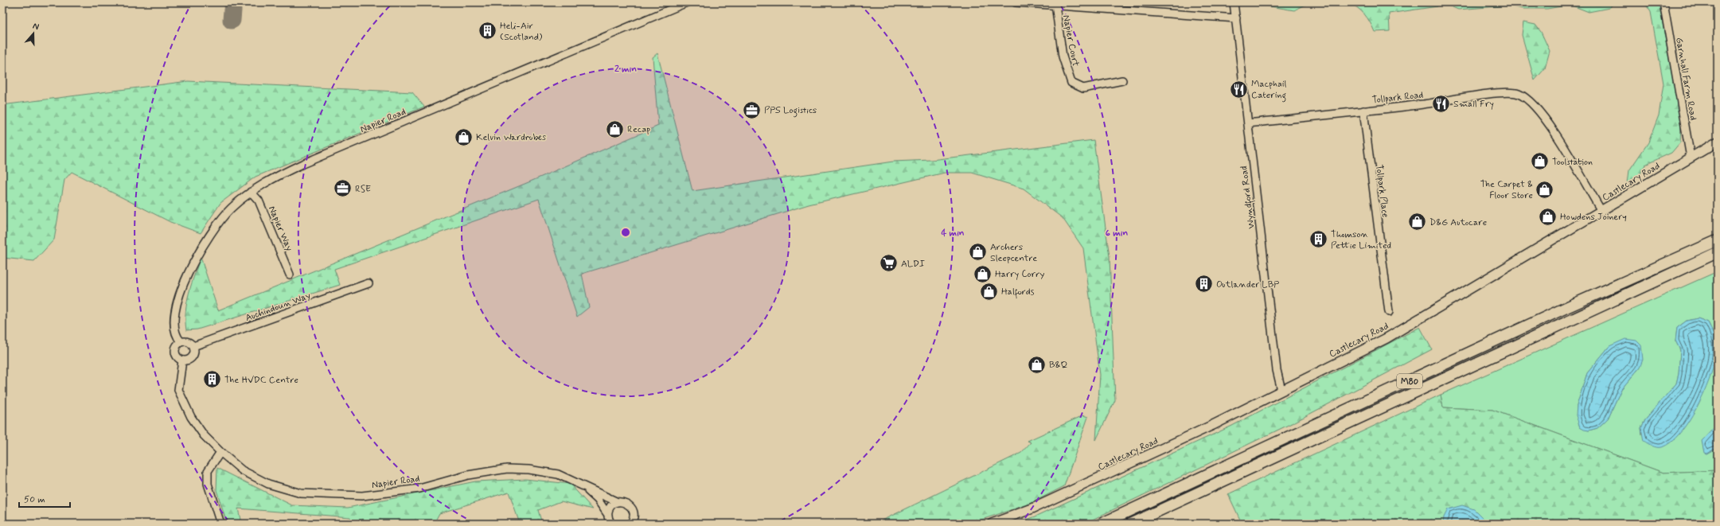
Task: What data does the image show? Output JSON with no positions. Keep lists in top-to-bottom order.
{
  "streets": {
    "highway": ["M80"],
    "main road": ["Castlecary Road"],
    "street": [
      "Napier Court",
      "Garnhall Farm Road",
      "Tollpark Road",
      "Napier Road",
      "Tollpark Place",
      "Wyndford Road",
      "Napier Way",
      "Auchindoun Way"
    ]
  },
  "crossings": [
    ["Garnhall Farm Road", "Castlecary Road"],
    ["Tollpark Road", "Castlecary Road"],
    ["Tollpark Road", "Tollpark Place"],
    ["Tollpark Road", "Wyndford Road"],
    ["Napier Road", "Napier Way"],
    ["Napier Road", "Auchindoun Way"],
    ["Castlecary Road", "Wyndford Road"]
  ],
  "places": {
    "building": [
      "Heli-Air (Scotland)",
      "Thomson Pettie Limited",
      "Outlander LBP",
      "The HVDC Centre"
    ],
    "restaurant": ["Macphail Catering", "Small Fry"],
    "office": ["PPS Logistics", "RSE"],
    "shop": [
      "Recap",
      "Kelvin Wardrobes",
      "Toolstation",
      "The Carpet & Floor Store",
      "Howdens Joinery",
      "D&G Autocare",
      "Archers Sleepcentre",
      "Harry Corry",
      "Halfords",
      "B&Q"
    ],
    "supermarket": ["ALDI"]
  },
  "scale_bar": "50 m",
  "north": "top",
  "rings": ["2 min", "4 min", "6 min"]
}
